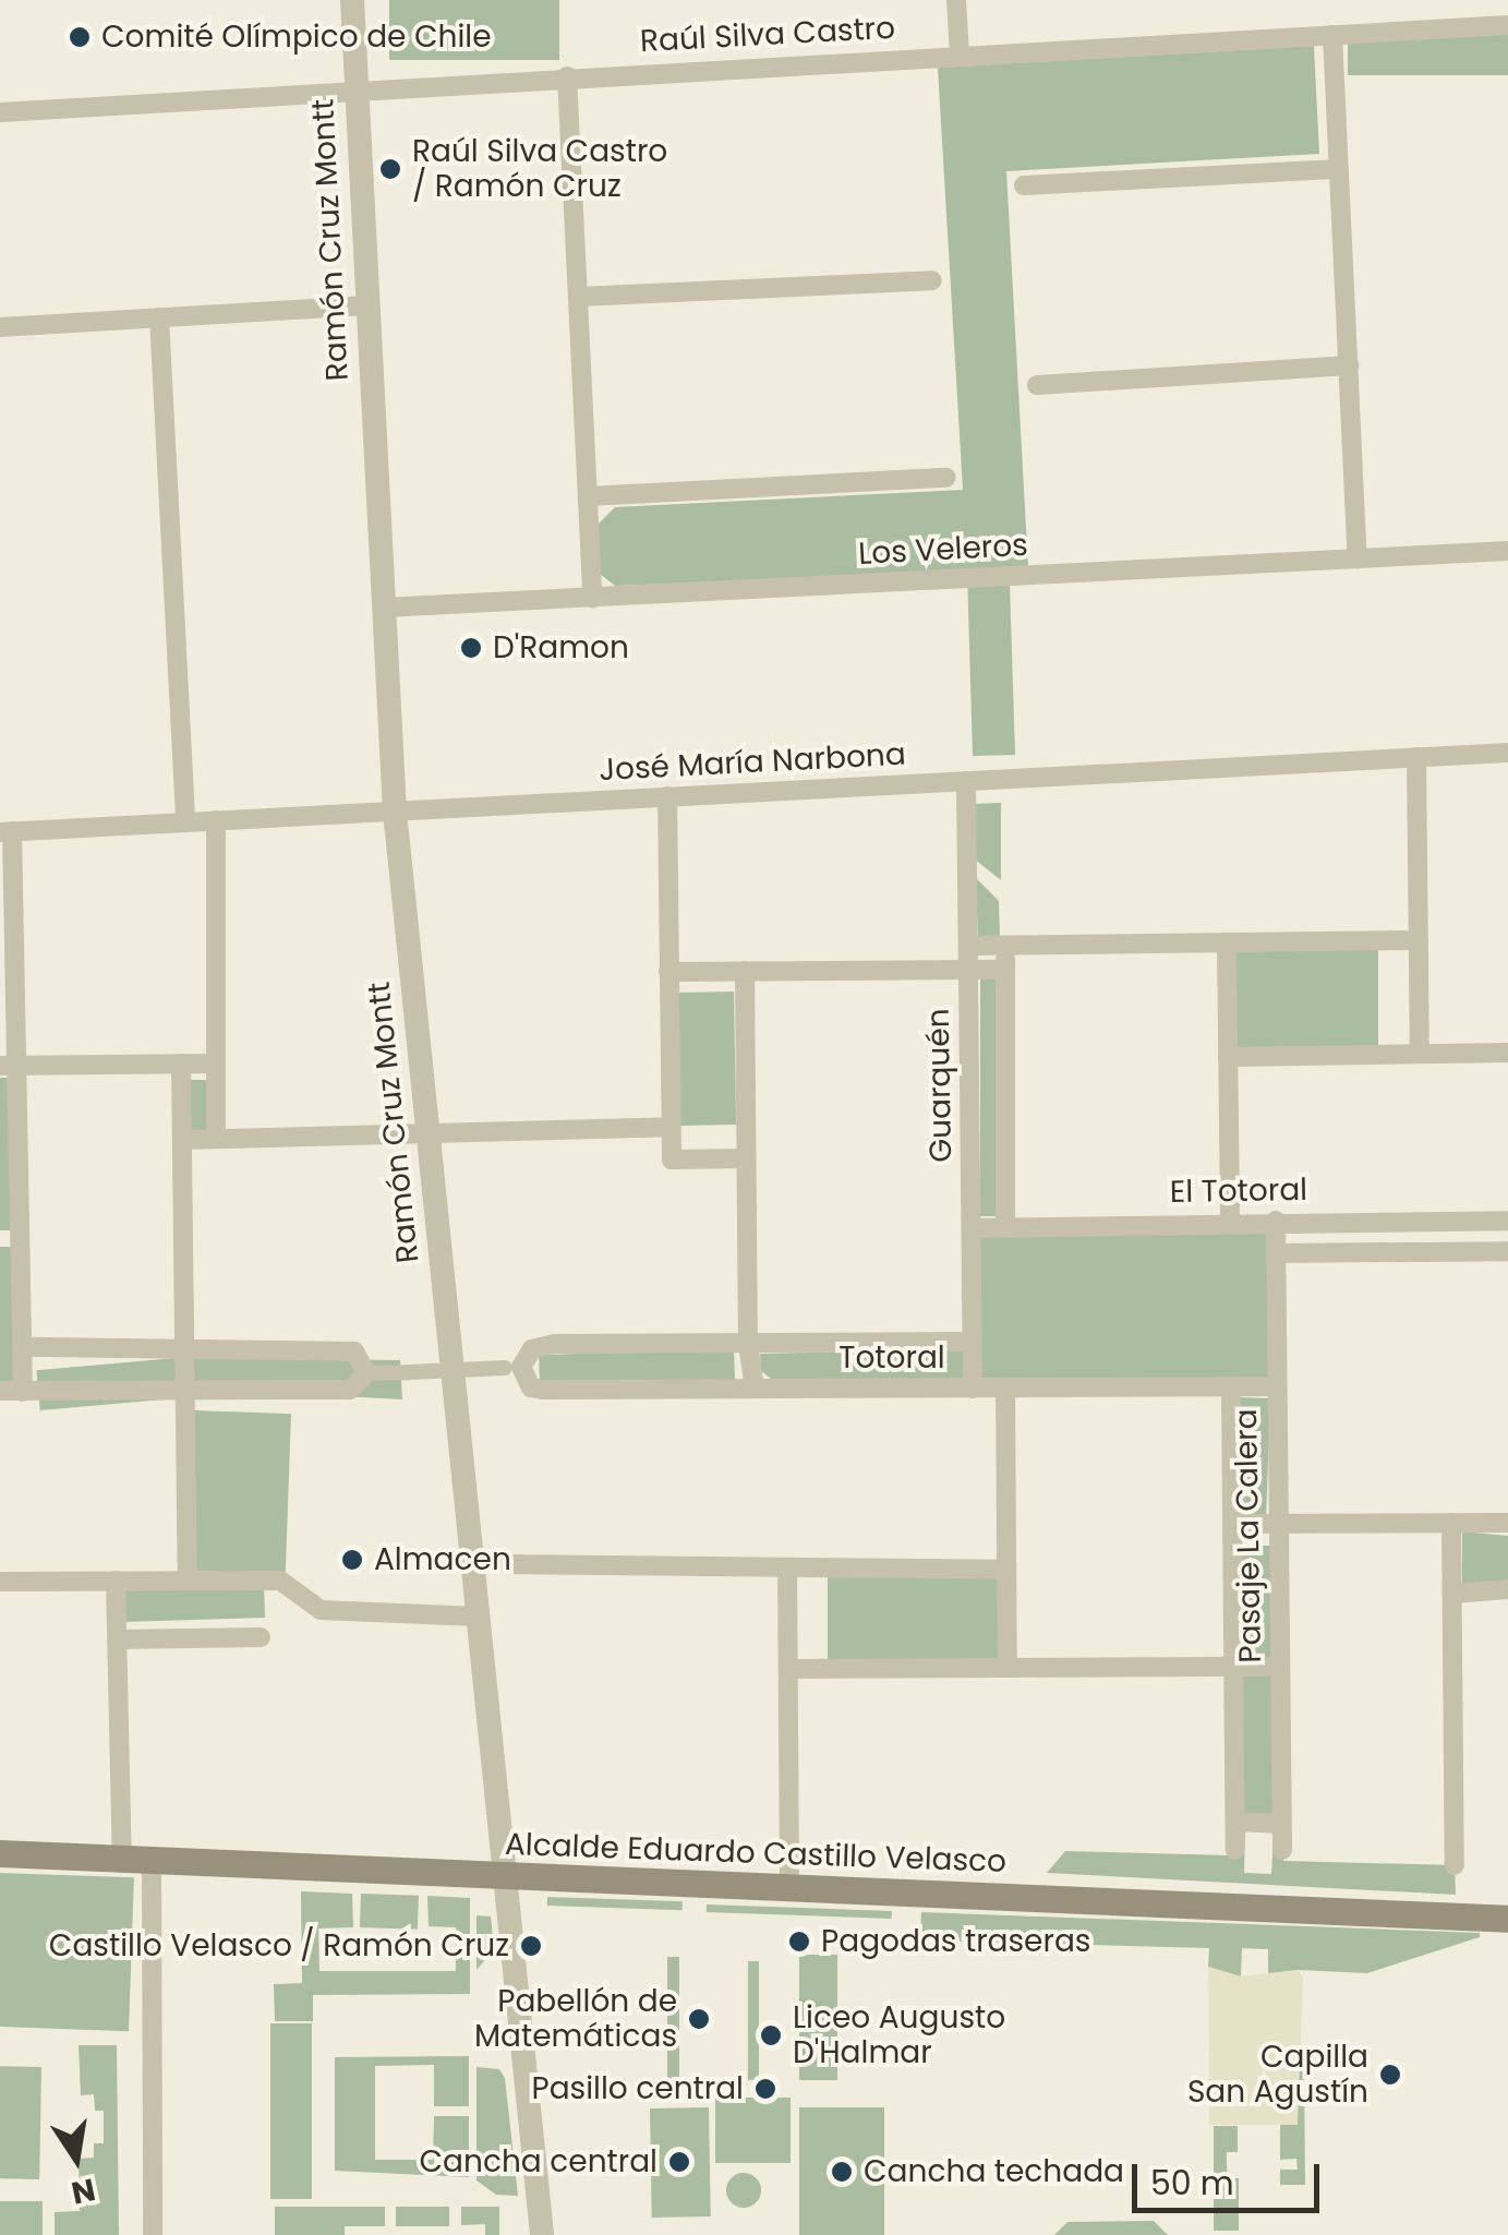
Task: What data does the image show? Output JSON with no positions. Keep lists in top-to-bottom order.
{
  "streets": {
    "main road": ["Alcalde Eduardo Castillo Velasco"],
    "street": [
      "Raúl Silva Castro",
      "Ramón Cruz Montt",
      "Los Veleros",
      "José María Narbona",
      "Guarquén",
      "El Totoral",
      "Totoral",
      "Pasaje La Calera"
    ]
  },
  "crossings": [
    ["Raúl Silva Castro", "Ramón Cruz Montt"],
    ["Ramón Cruz Montt", "Los Veleros"],
    ["Ramón Cruz Montt", "José María Narbona"],
    ["Ramón Cruz Montt", "Alcalde Eduardo Castillo Velasco"],
    ["José María Narbona", "Guarquén"],
    ["Guarquén", "El Totoral"],
    ["Guarquén", "Totoral"],
    ["El Totoral", "Pasaje La Calera"],
    ["Totoral", "Pasaje La Calera"]
  ],
  "places": [
    "Comité Olímpico de Chile",
    "Raúl Silva Castro / Ramón Cruz",
    "D'Ramon",
    "Almacen",
    "Pagodas traseras",
    "Castillo Velasco / Ramón Cruz",
    "Pabellón de Matemáticas",
    "Liceo Augusto D'Halmar",
    "Capilla San Agustín",
    "Pasillo central",
    "Cancha central",
    "Cancha techada"
  ],
  "scale_bar": "50 m",
  "north": "bottom"
}
